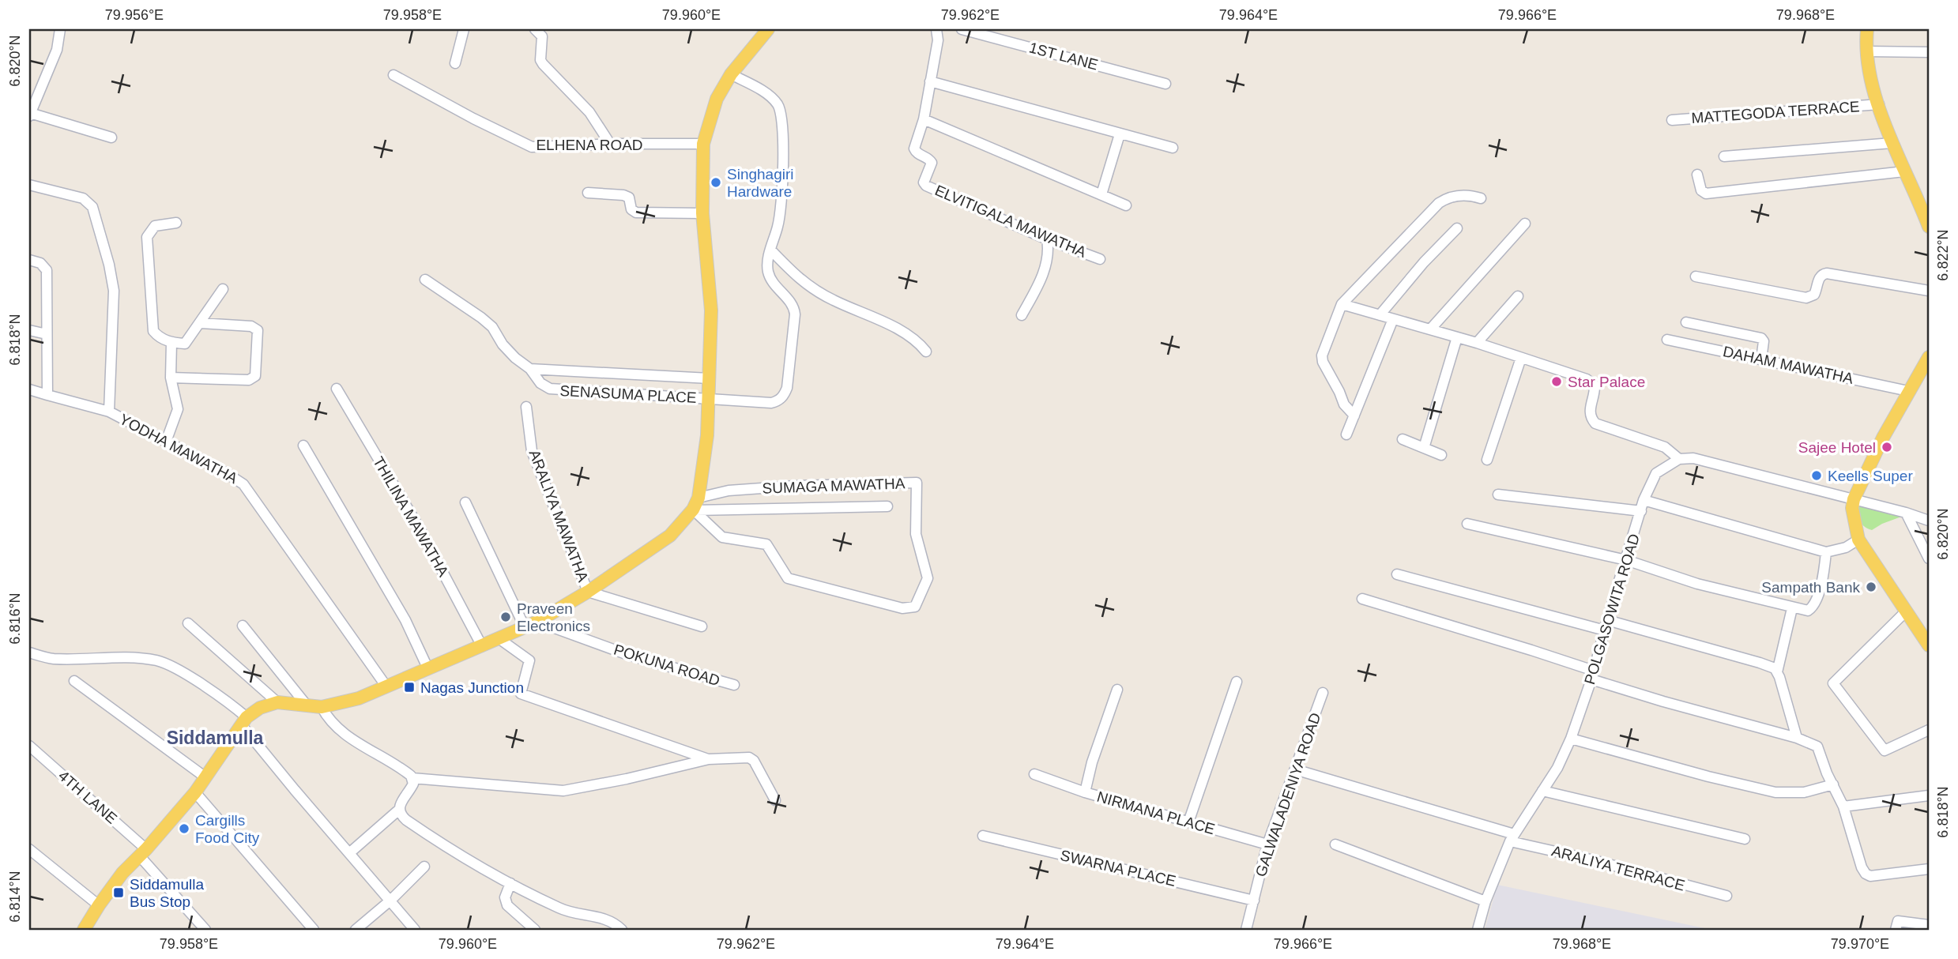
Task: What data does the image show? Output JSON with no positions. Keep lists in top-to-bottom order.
{
  "streets": {
    "street": [
      "1ST LANE",
      "MATTEGODA TERRACE",
      "ELHENA ROAD",
      "ELVITIGALA MAWATHA",
      "DAHAM MAWATHA",
      "SENASUMA PLACE",
      "YODHA MAWATHA",
      "SUMAGA MAWATHA",
      "ARALIYA MAWATHA",
      "THILINA MAWATHA",
      "POLGASOWITA ROAD",
      "POKUNA ROAD",
      "GALWALADENIYA ROAD",
      "4TH LANE",
      "NIRMANA PLACE",
      "SWARNA PLACE",
      "ARALIYA TERRACE"
    ]
  },
  "crossings": [
    ["POLGASOWITA ROAD", "ARALIYA TERRACE"],
    ["GALWALADENIYA ROAD", "NIRMANA PLACE"],
    ["GALWALADENIYA ROAD", "SWARNA PLACE"],
    ["GALWALADENIYA ROAD", "ARALIYA TERRACE"]
  ],
  "districts": ["Siddamulla"],
  "places": {
    "other": [
      "Singhagiri Hardware",
      "Star Palace",
      "Sajee Hotel",
      "Keells Super",
      "Sampath Bank",
      "Praveen Electronics",
      "Cargills Food City"
    ],
    "transit": ["Nagas Junction", "Siddamulla Bus Stop"]
  },
  "coordinates": [
    "79.956°E",
    "79.958°E",
    "79.960°E",
    "79.962°E",
    "79.964°E",
    "79.966°E",
    "79.968°E",
    "6.820°N",
    "6.822°N",
    "6.818°N",
    "6.816°N",
    "6.814°N",
    "79.970°E"
  ]
}
